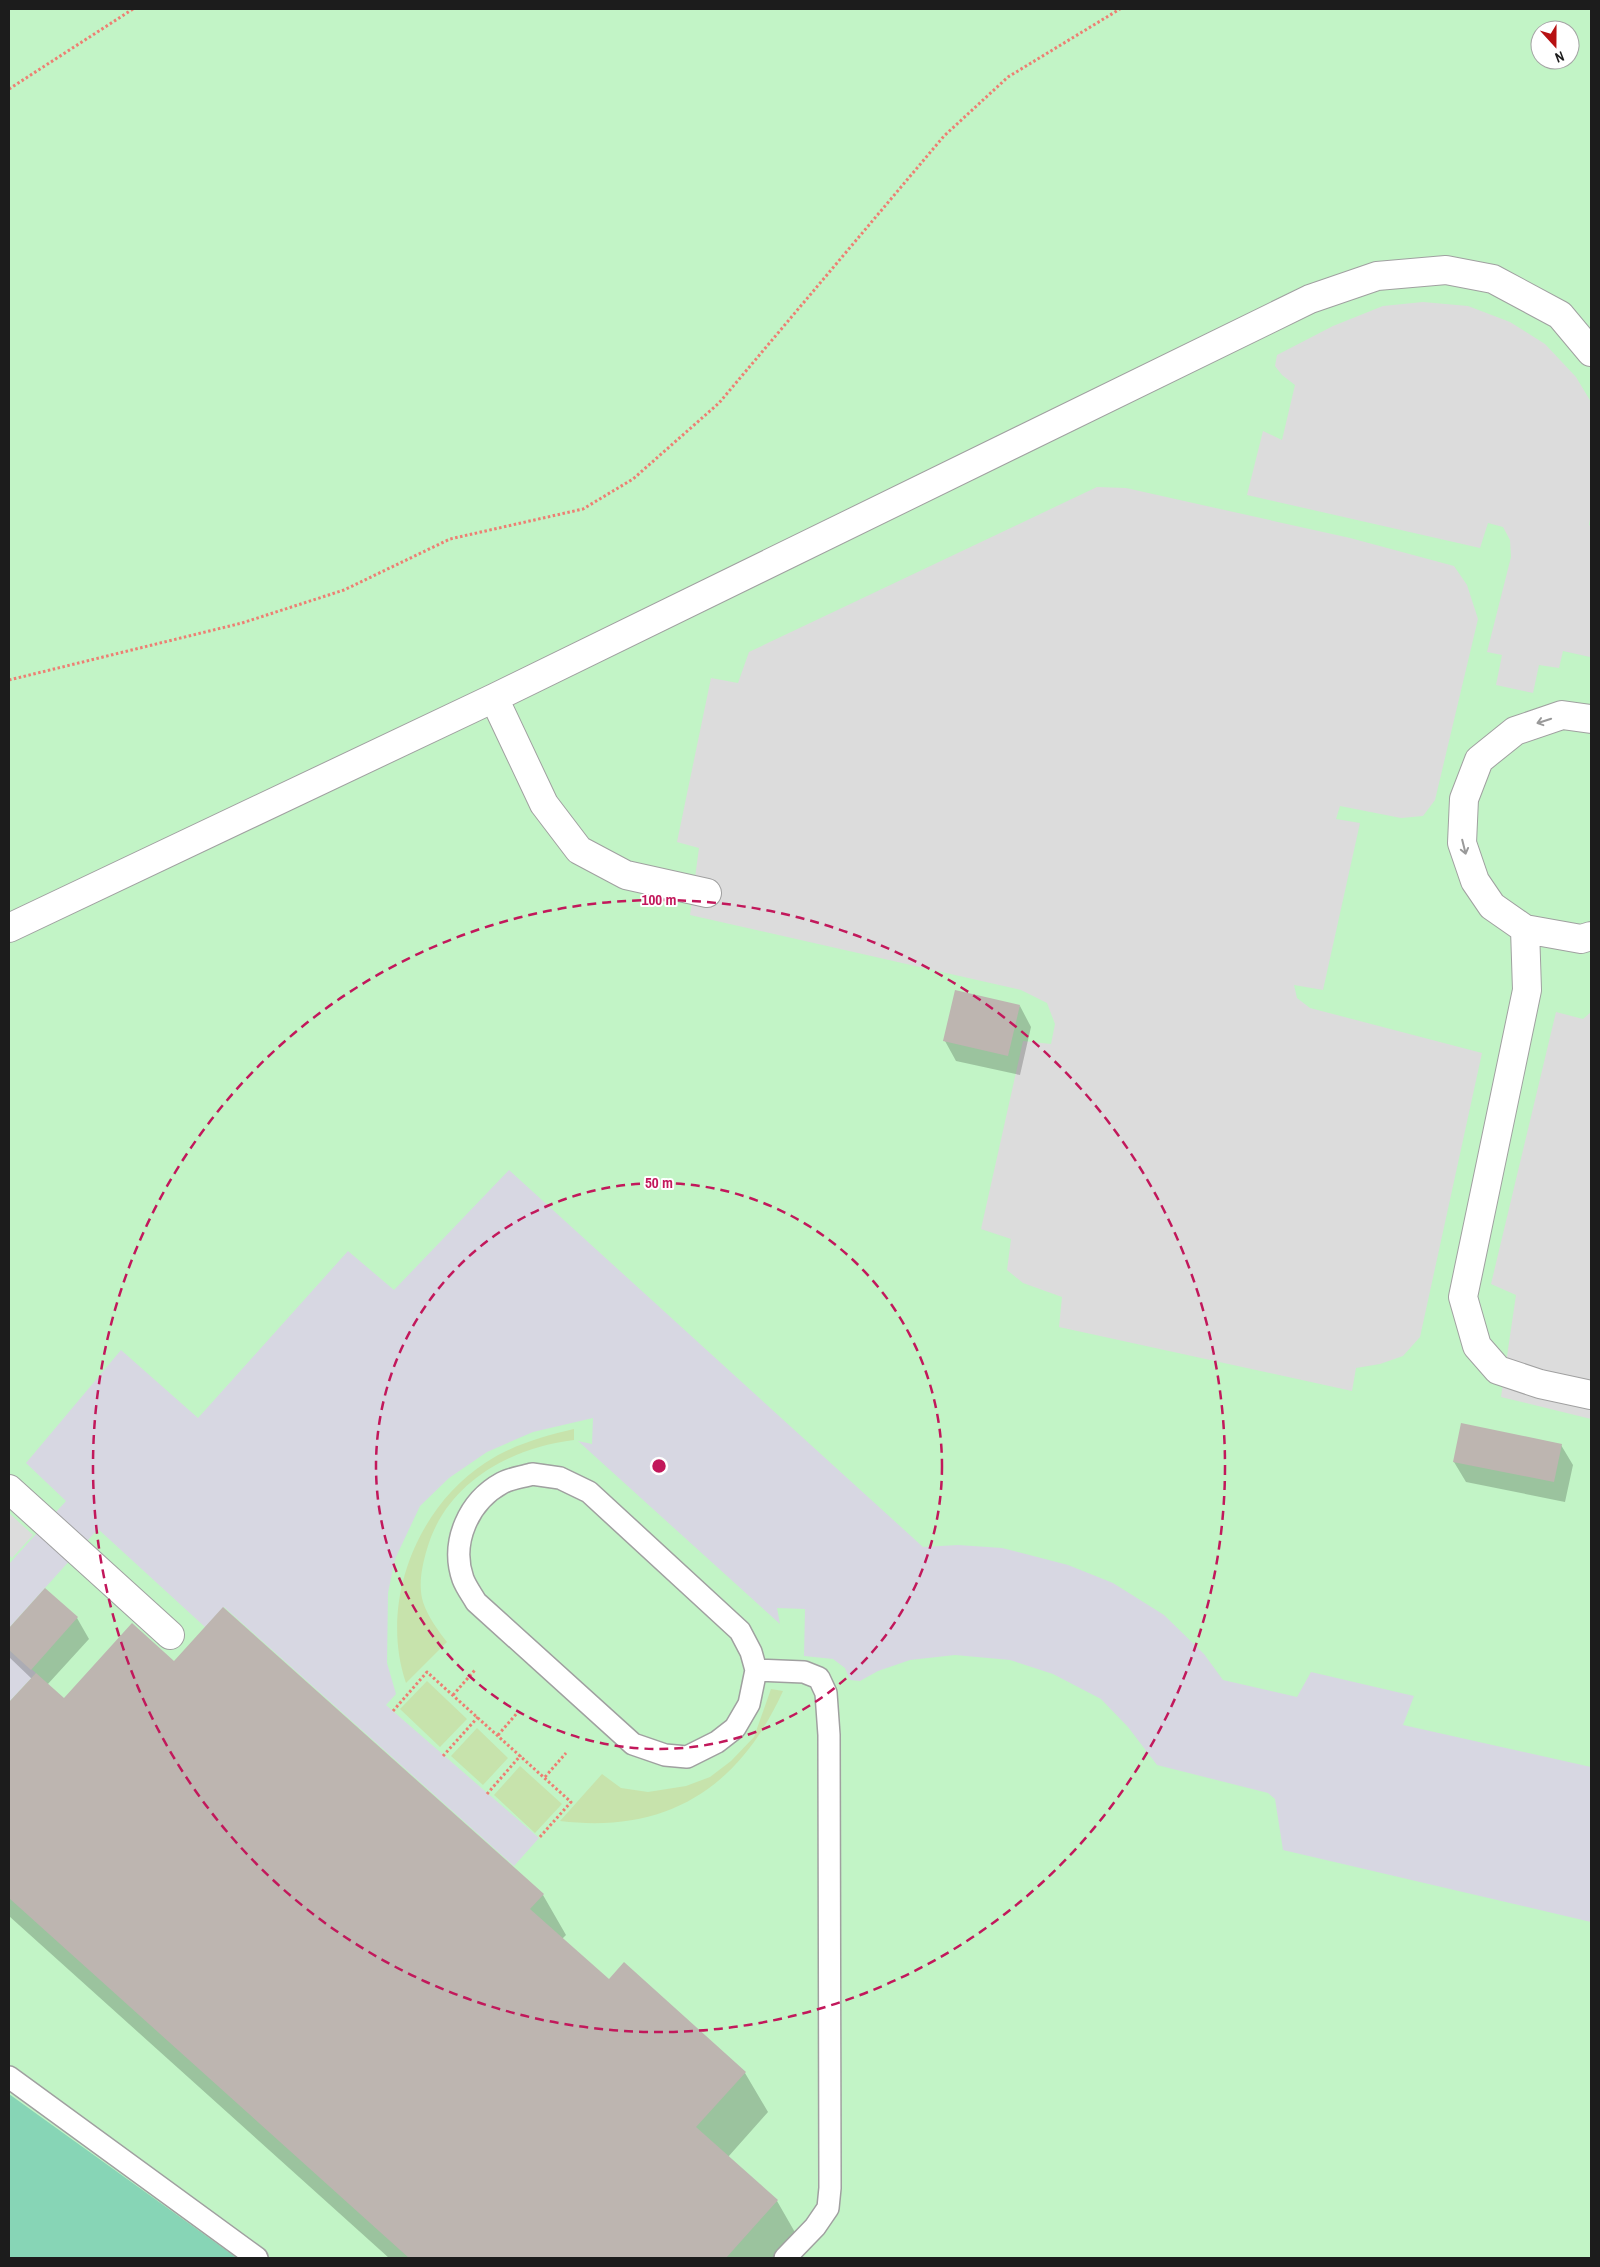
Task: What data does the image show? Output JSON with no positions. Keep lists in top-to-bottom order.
{
  "north": "bottom",
  "rings": ["100 m", "50 m"]
}
